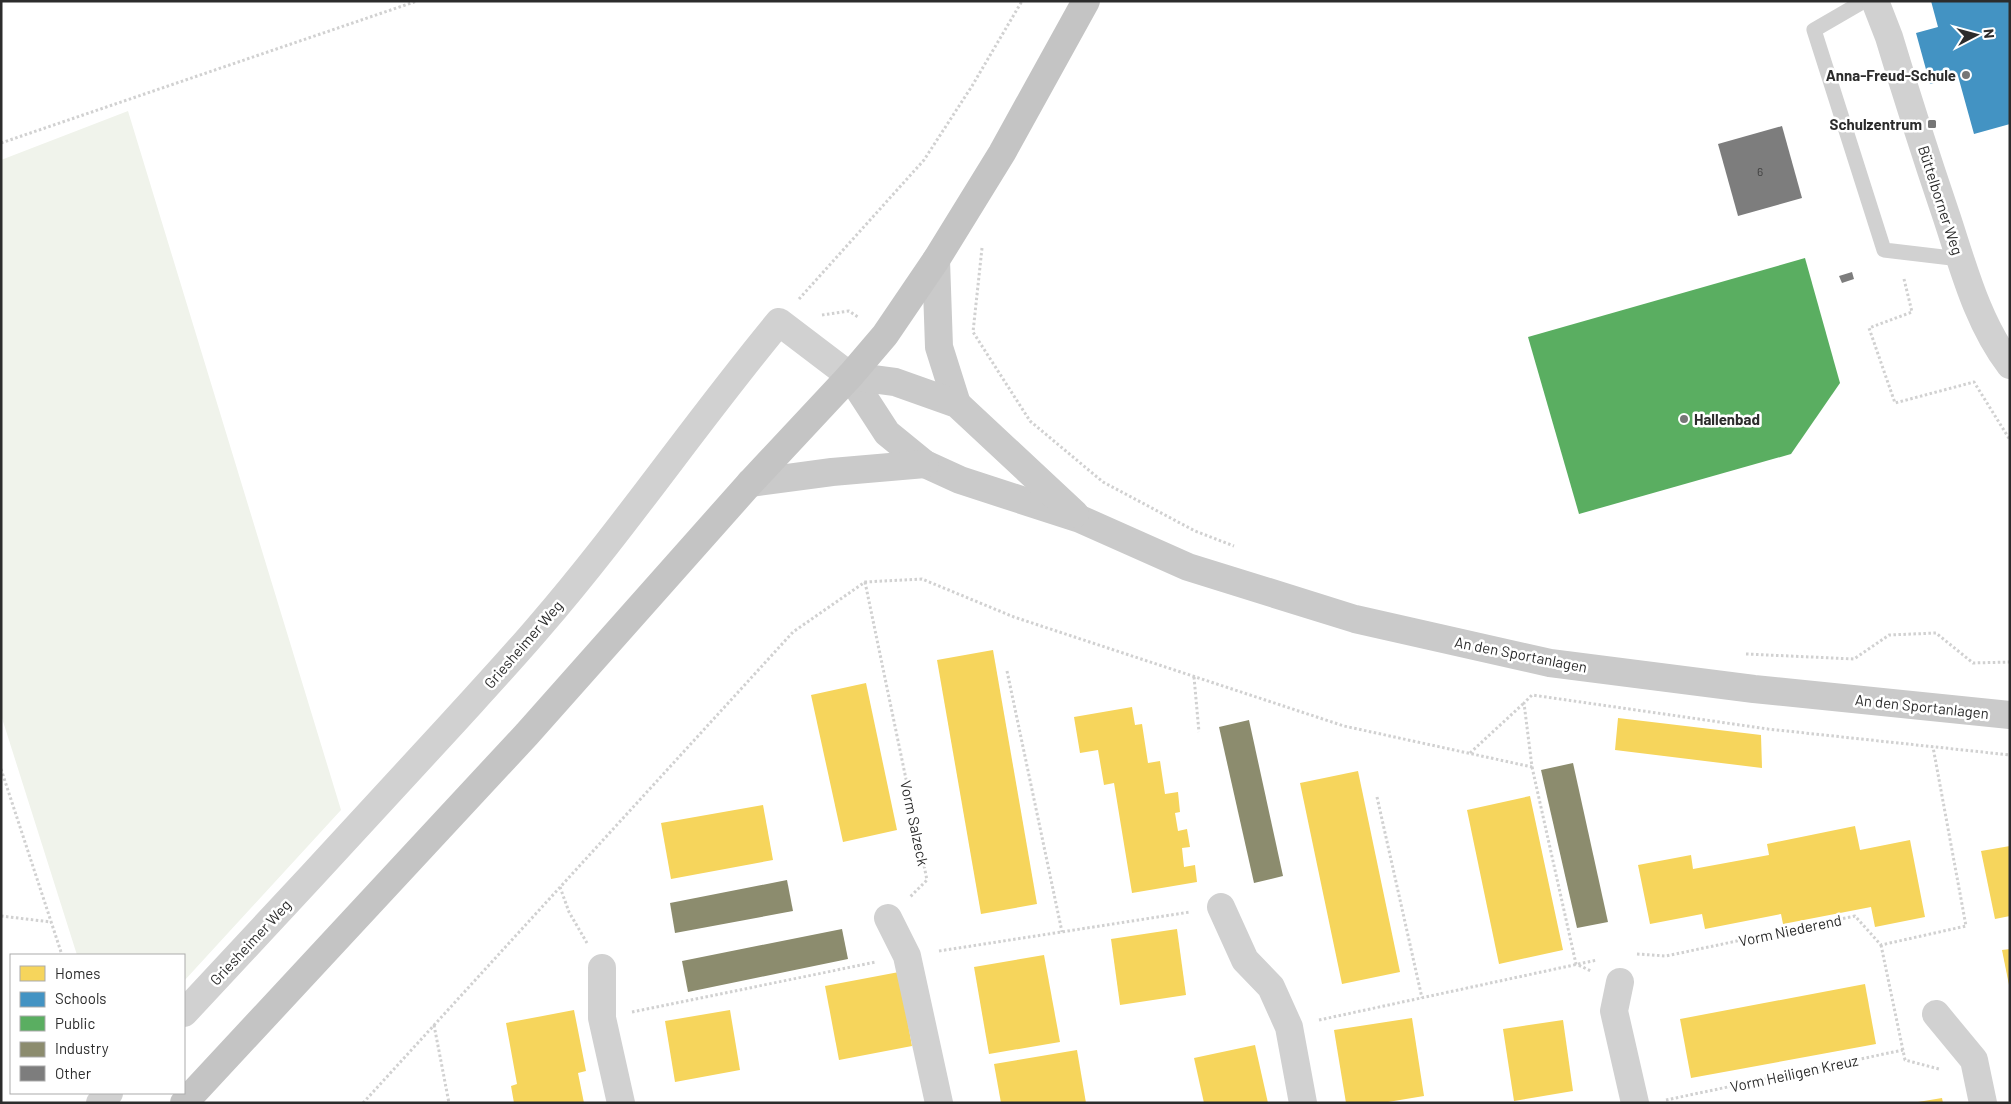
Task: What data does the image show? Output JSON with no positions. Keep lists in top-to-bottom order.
{
  "streets": {
    "main road": ["An den Sportanlagen"],
    "street": ["Büttelborner Weg", "Griesheimer Weg"],
    "path": ["Vorm Salzeck", "Vorm Niederend", "Vorm Heiligen Kreuz"]
  },
  "places": {
    "other": ["Anna-Freud-Schule", "Hallenbad"],
    "transit": ["Schulzentrum"]
  },
  "house_numbers": ["6"],
  "legend": [
    "Homes",
    "Schools",
    "Public",
    "Industry",
    "Other"
  ],
  "north": "right"
}
